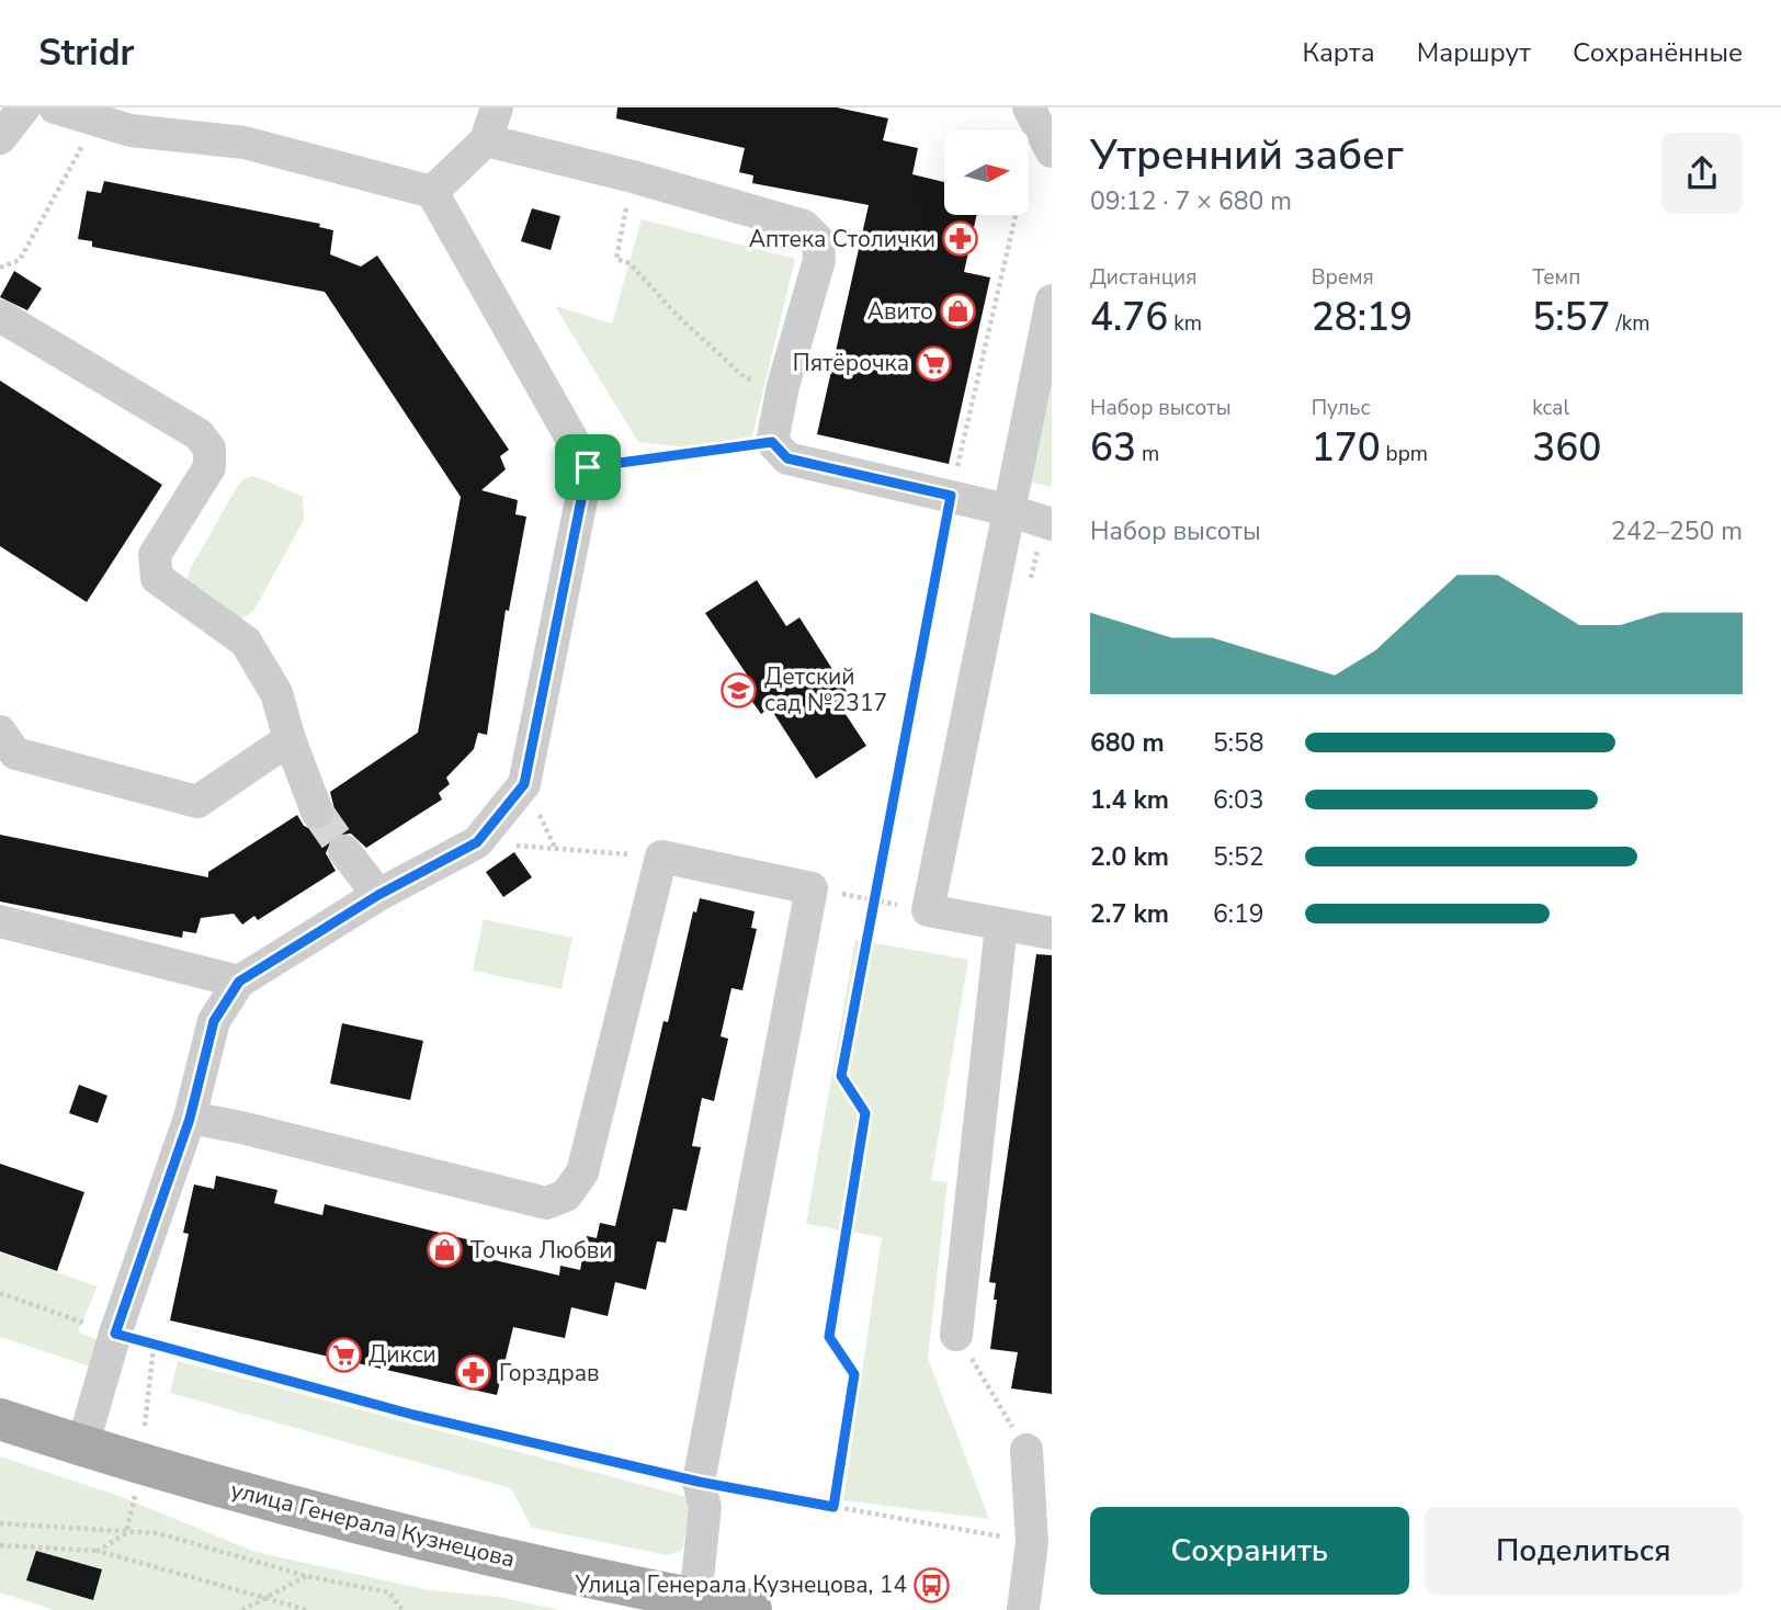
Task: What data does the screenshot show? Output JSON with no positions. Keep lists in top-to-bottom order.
{
  "streets": {
    "main road": ["улица Генерала Кузнецова"]
  },
  "places": {
    "pharmacy": ["Аптека Столички", "Горздрав"],
    "shop": ["Авито", "Точка Любви"],
    "supermarket": ["Пятёрочка", "Дикси"],
    "school or university": ["Детский сад №2317"],
    "bus stop": ["Улица Генерала Кузнецова, 14"]
  },
  "north": "right",
  "page": {
    "header": "Stridr",
    "nav": ["Карта", "Маршрут", "Сохранённые"],
    "heading": ["Утренний забег", "09:12 · 7 × 680 m"],
    "stats": [
      ["Дистанция", "4.76 km"],
      ["Время", "28:19"],
      ["Темп", "5:57 /km"],
      ["Набор высоты", "63 m"],
      ["Пульс", "170 bpm"],
      ["kcal", "360"]
    ],
    "chart": ["Набор высоты", "242–250 m"],
    "list": [
      {
        "name": "680 m",
        "note": "5:58"
      },
      {
        "name": "1.4 km",
        "note": "6:03"
      },
      {
        "name": "2.0 km",
        "note": "5:52"
      },
      {
        "name": "2.7 km",
        "note": "6:19"
      }
    ],
    "buttons": ["Сохранить", "Поделиться"]
  }
}
